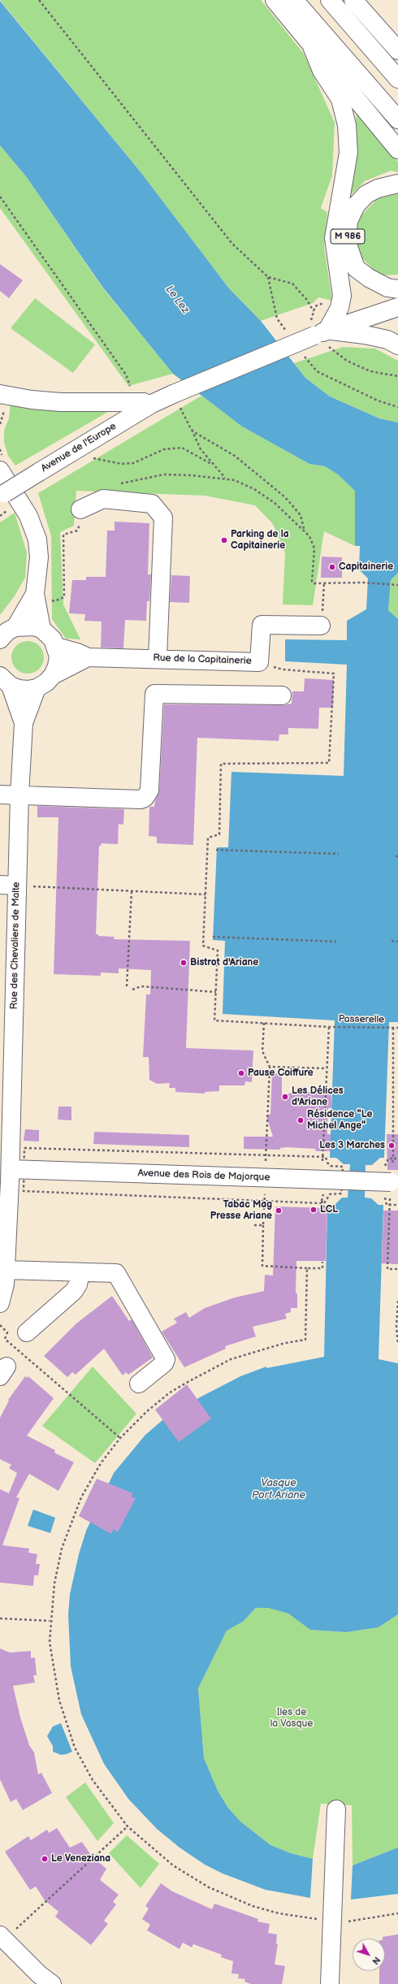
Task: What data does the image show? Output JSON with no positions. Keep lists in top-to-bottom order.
{
  "streets": {
    "street": [
      "M 986",
      "Avenue de l'Europe",
      "Rue de la Capitainerie",
      "Rue des Chevaliers de Malte",
      "Avenue des Rois de Majorque"
    ],
    "path": ["Passerelle"]
  },
  "crossings": [
    ["Rue des Chevaliers de Malte", "Avenue des Rois de Majorque"]
  ],
  "water": ["Le Lez", "Vasque Port Ariane"],
  "parks": ["Iles de la Vasque"],
  "places": [
    "Parking de la Capitainerie",
    "Capitainerie",
    "Bistrot d'Ariane",
    "Pause Coiffure",
    "Les Délices d'Ariane",
    "Résidence \"Le Michel Ange\"",
    "Les 3 Marches",
    "LCL",
    "Tabac Mag Presse Ariane",
    "Le Veneziana"
  ],
  "north": "bottom right"
}
